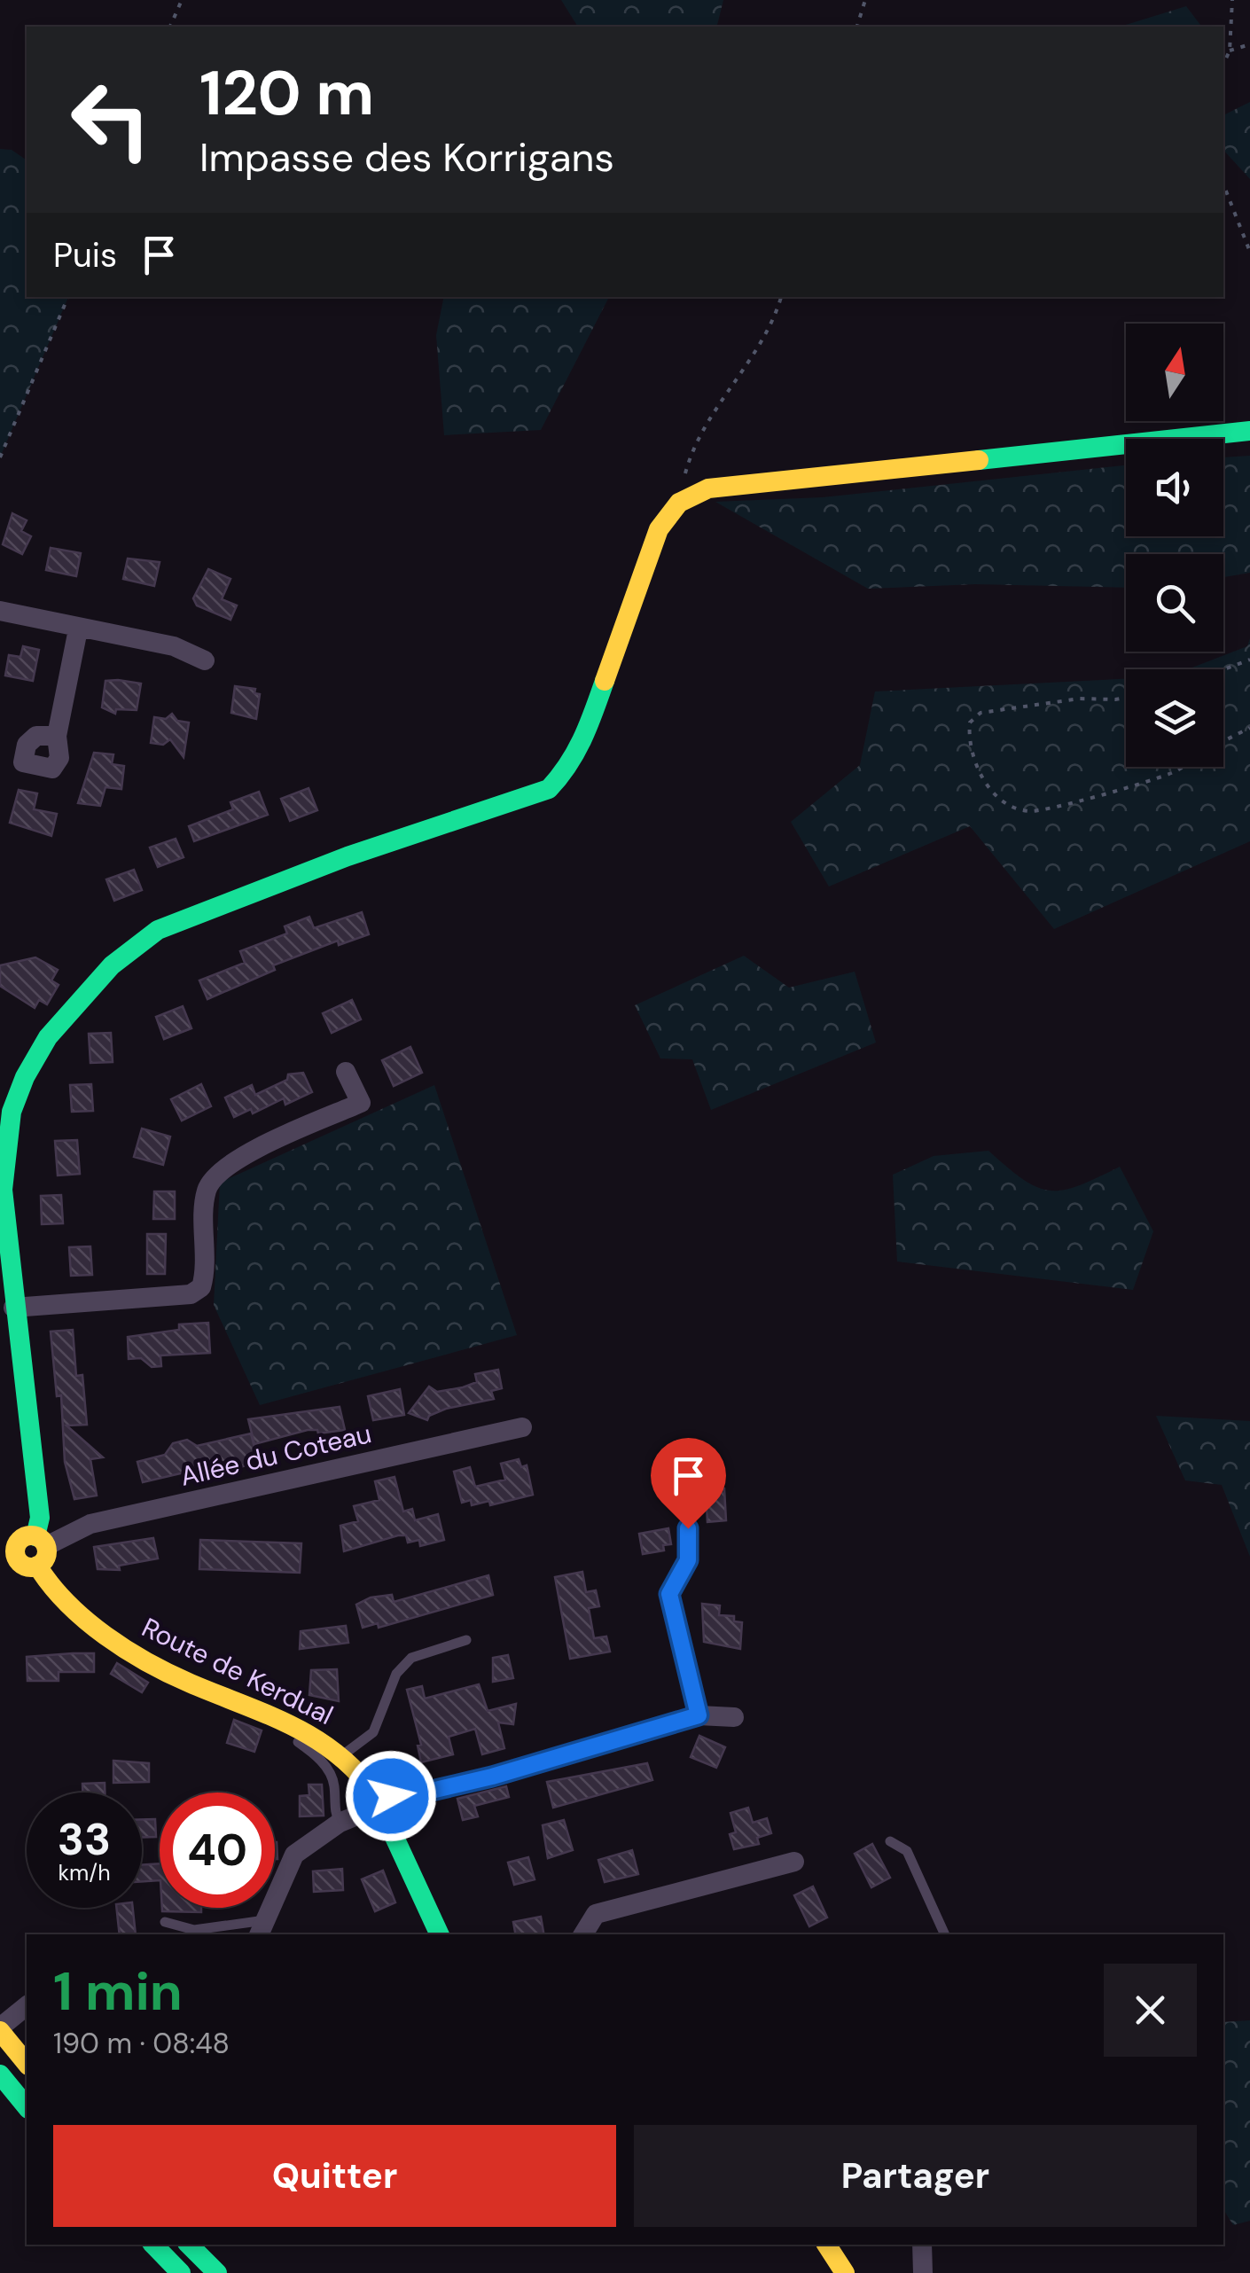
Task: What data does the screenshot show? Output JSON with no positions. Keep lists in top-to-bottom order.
{
  "streets": {
    "main road": ["Route de Kerdual"],
    "street": ["Allée du Coteau"]
  },
  "crossings": [
    ["Allée du Coteau", "Route de Kerdual"]
  ],
  "north": "top",
  "page": {
    "turn": ["120 m", "Impasse des Korrigans"],
    "then": "Puis",
    "speed": "33 km/h",
    "limit": "40",
    "heading": ["1 min", "190 m · 08:48"],
    "buttons": ["Quitter", "Partager"]
  }
}
